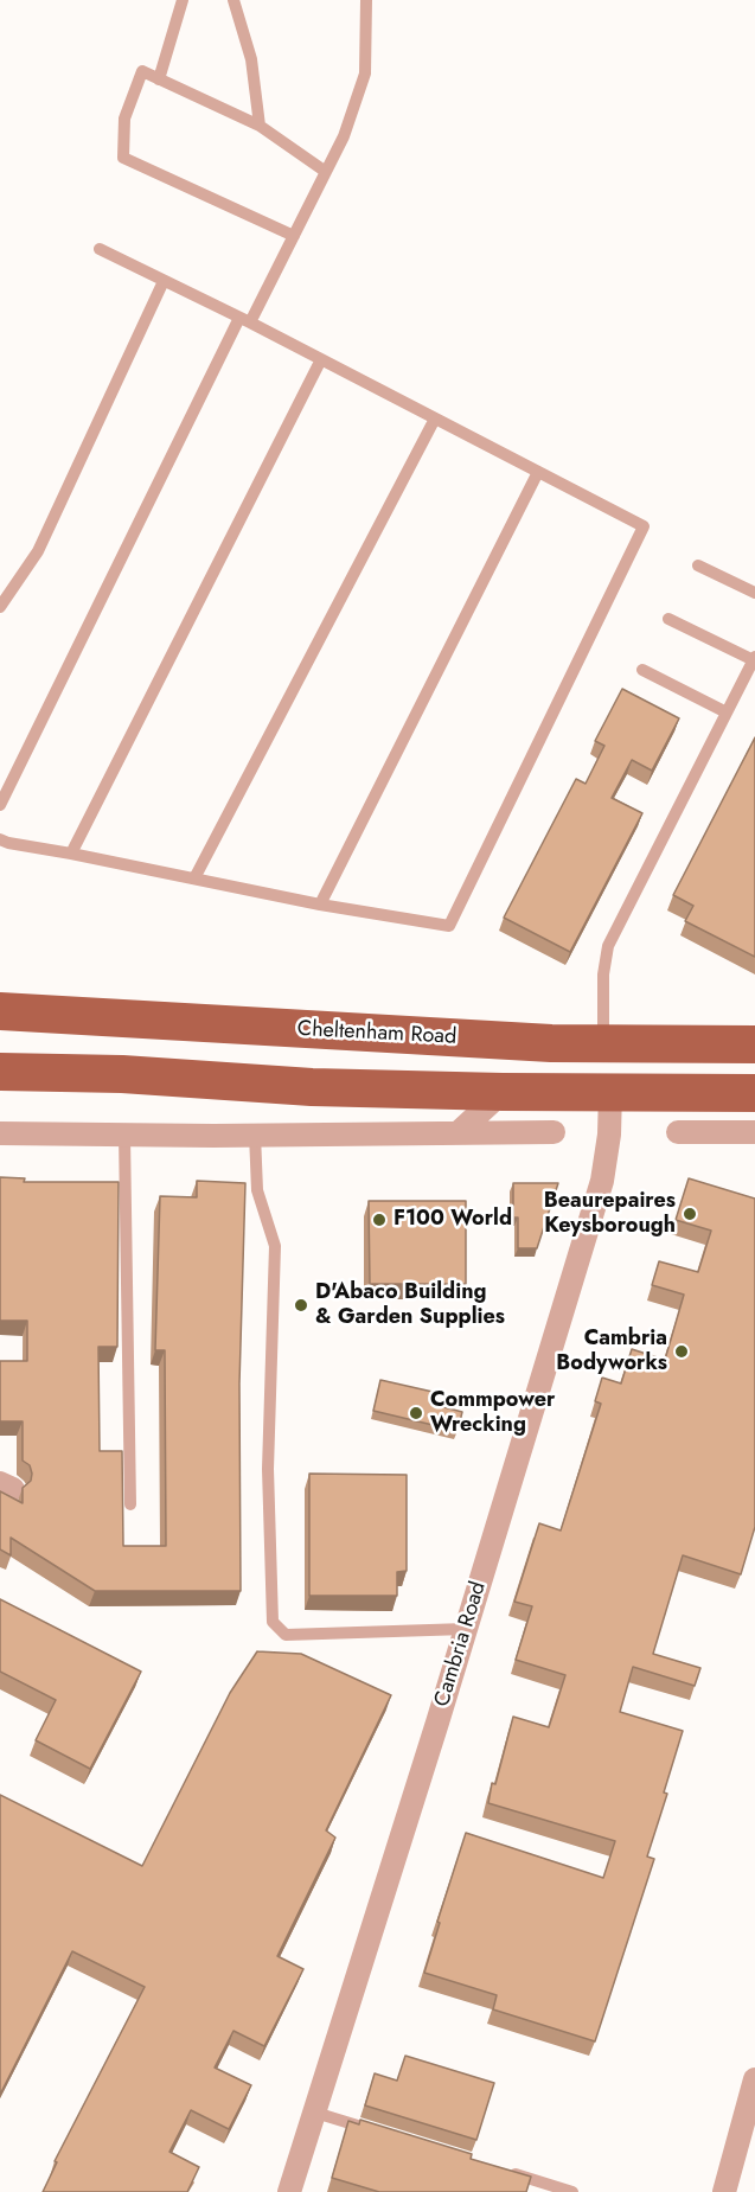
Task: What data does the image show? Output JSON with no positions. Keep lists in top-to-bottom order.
{
  "streets": {
    "main road": ["Cheltenham Road"],
    "street": ["Cambria Road"]
  },
  "places": [
    "Beaurepaires Keysborough",
    "F100 World",
    "D'Abaco Building & Garden Supplies",
    "Cambria Bodyworks",
    "Commpower Wrecking"
  ]
}
